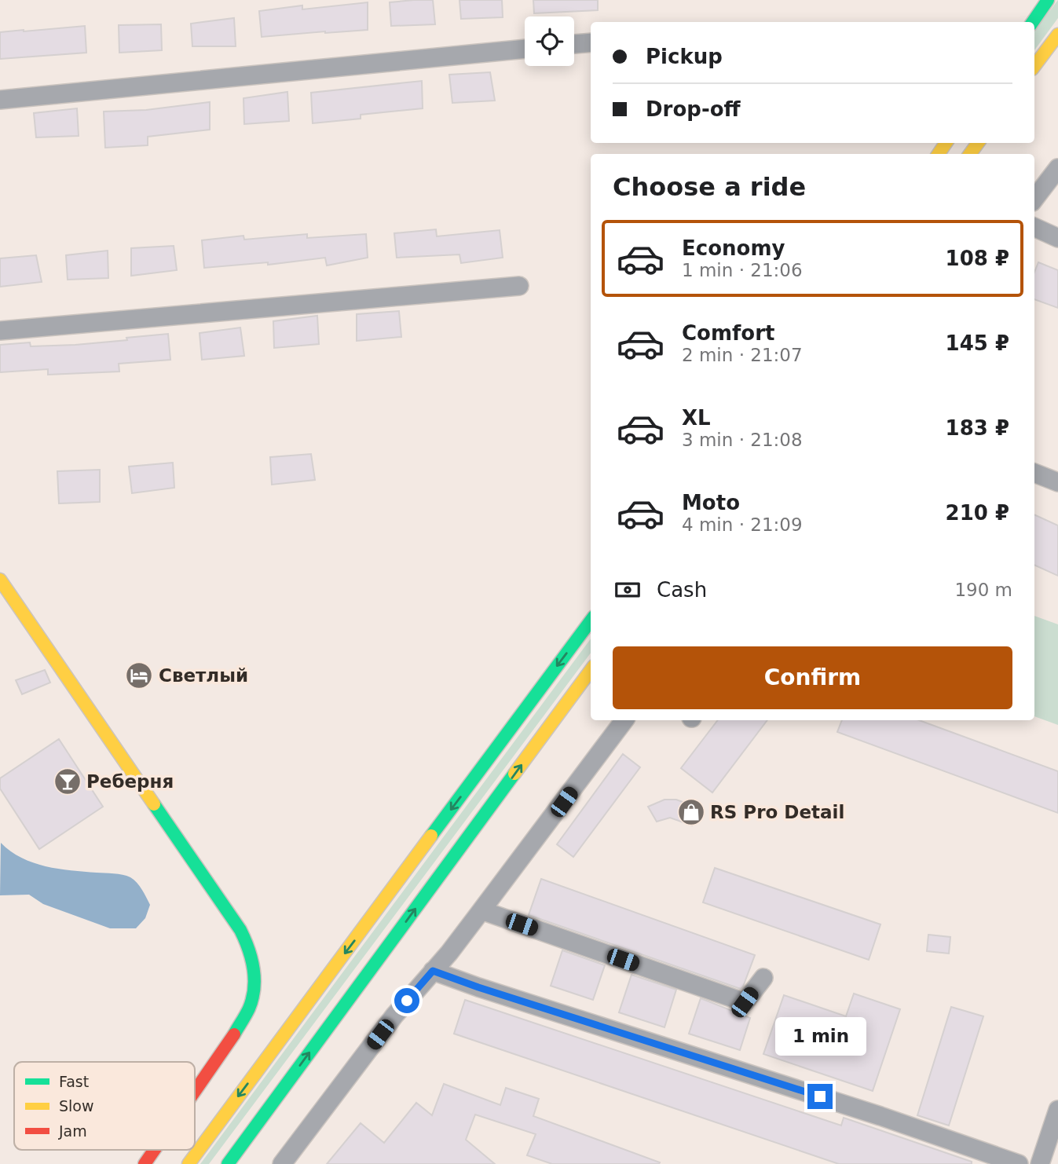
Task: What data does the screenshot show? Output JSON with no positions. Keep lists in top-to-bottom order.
{
  "places": {
    "hotel": ["Светлый"],
    "bar": ["Реберня"],
    "shop": ["RS Pro Detail"]
  },
  "legend": ["Fast", "Slow", "Jam"],
  "page": {
    "banner": ["Pickup", "Drop-off"],
    "heading": "Choose a ride",
    "list": [
      {
        "name": "Economy",
        "note": "1 min · 21:06",
        "value": "108 ₽"
      },
      {
        "name": "Comfort",
        "note": "2 min · 21:07",
        "value": "145 ₽"
      },
      {
        "name": "XL",
        "note": "3 min · 21:08",
        "value": "183 ₽"
      },
      {
        "name": "Moto",
        "note": "4 min · 21:09",
        "value": "210 ₽"
      }
    ],
    "pay": ["Cash", "190 m"],
    "buttons": "Confirm",
    "bubble": "1 min"
  }
}
